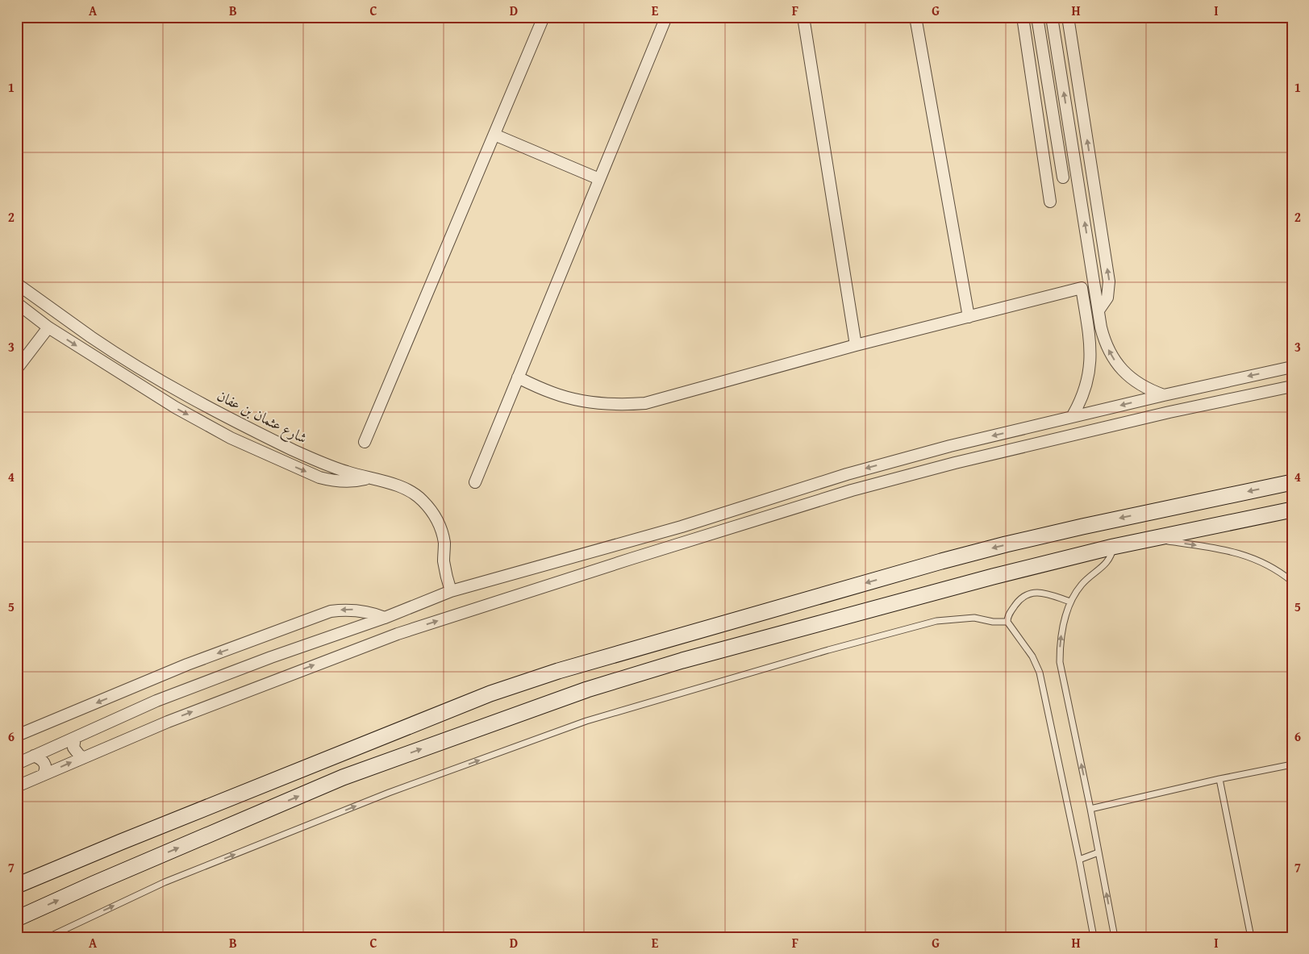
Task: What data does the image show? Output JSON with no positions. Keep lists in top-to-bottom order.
{
  "streets": {
    "street": ["شارع عثمان بن عفان"]
  },
  "grid": {
    "columns": [
      "A",
      "B",
      "C",
      "D",
      "E",
      "F",
      "G",
      "H",
      "I"
    ],
    "rows": [
      "1",
      "2",
      "3",
      "4",
      "5",
      "6",
      "7"
    ]
  }
}
